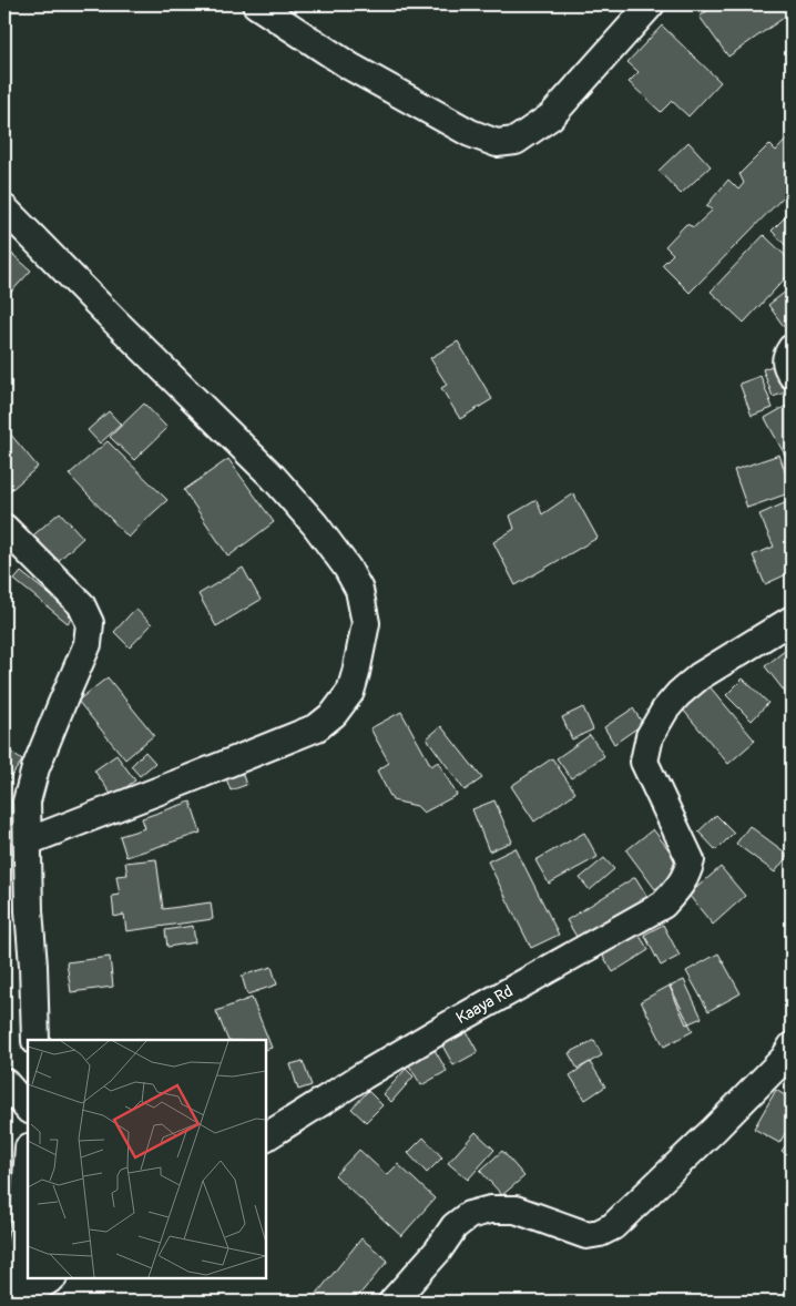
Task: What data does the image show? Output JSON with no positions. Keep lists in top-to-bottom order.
{
  "streets": {
    "street": ["Kaaya Rd"]
  }
}
